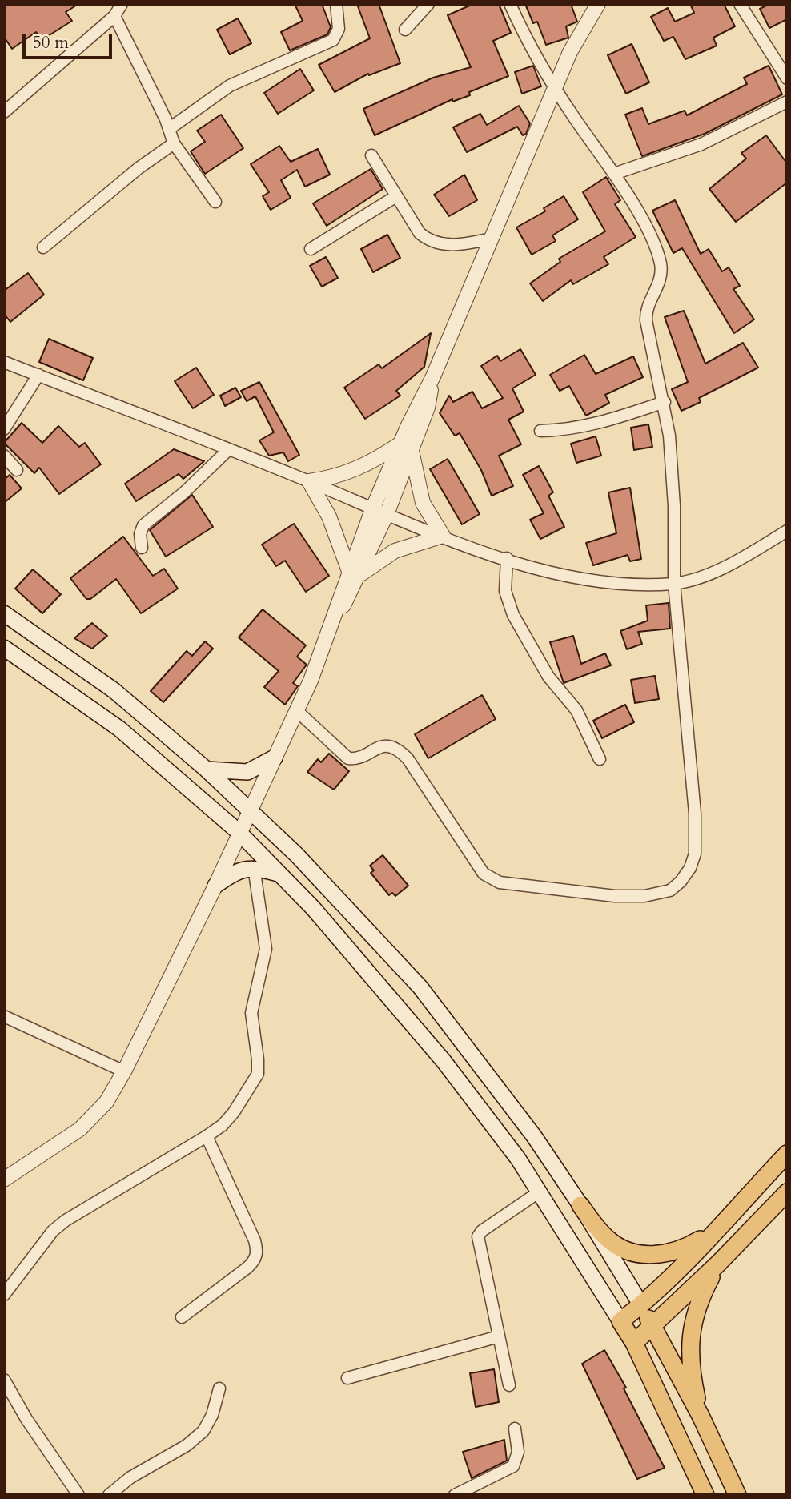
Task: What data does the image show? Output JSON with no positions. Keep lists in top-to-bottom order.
{
  "scale_bar": "50 m"
}
